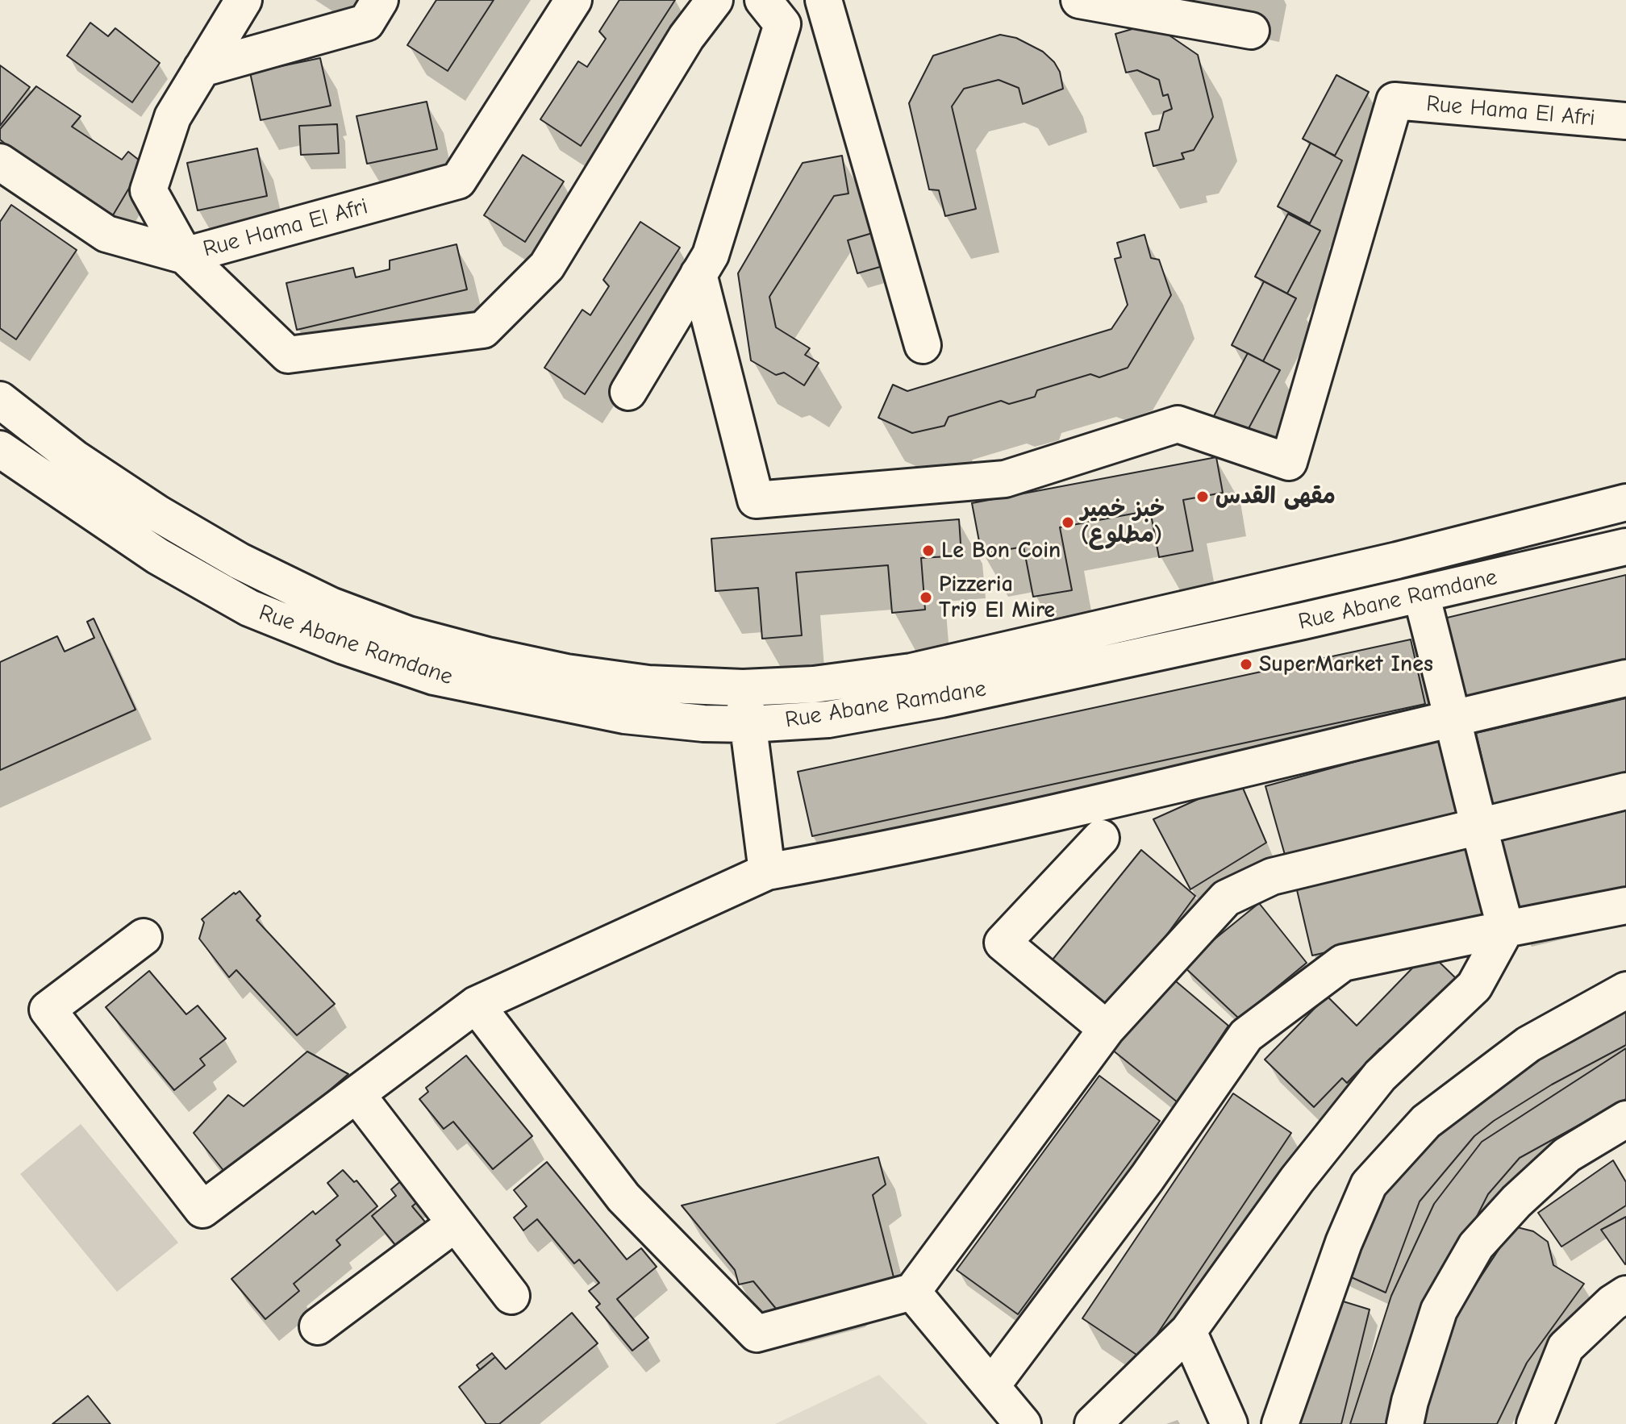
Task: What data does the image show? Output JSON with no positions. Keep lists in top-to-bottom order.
{
  "streets": {
    "street": ["Rue Hama El Afri", "Rue Abane Ramdane"]
  },
  "places": [
    "مقهى القدس",
    "خبز خمير (مطلوع)",
    "Le Bon Coin",
    "Pizzeria Tri9 El Mire",
    "SuperMarket Ines"
  ]
}
